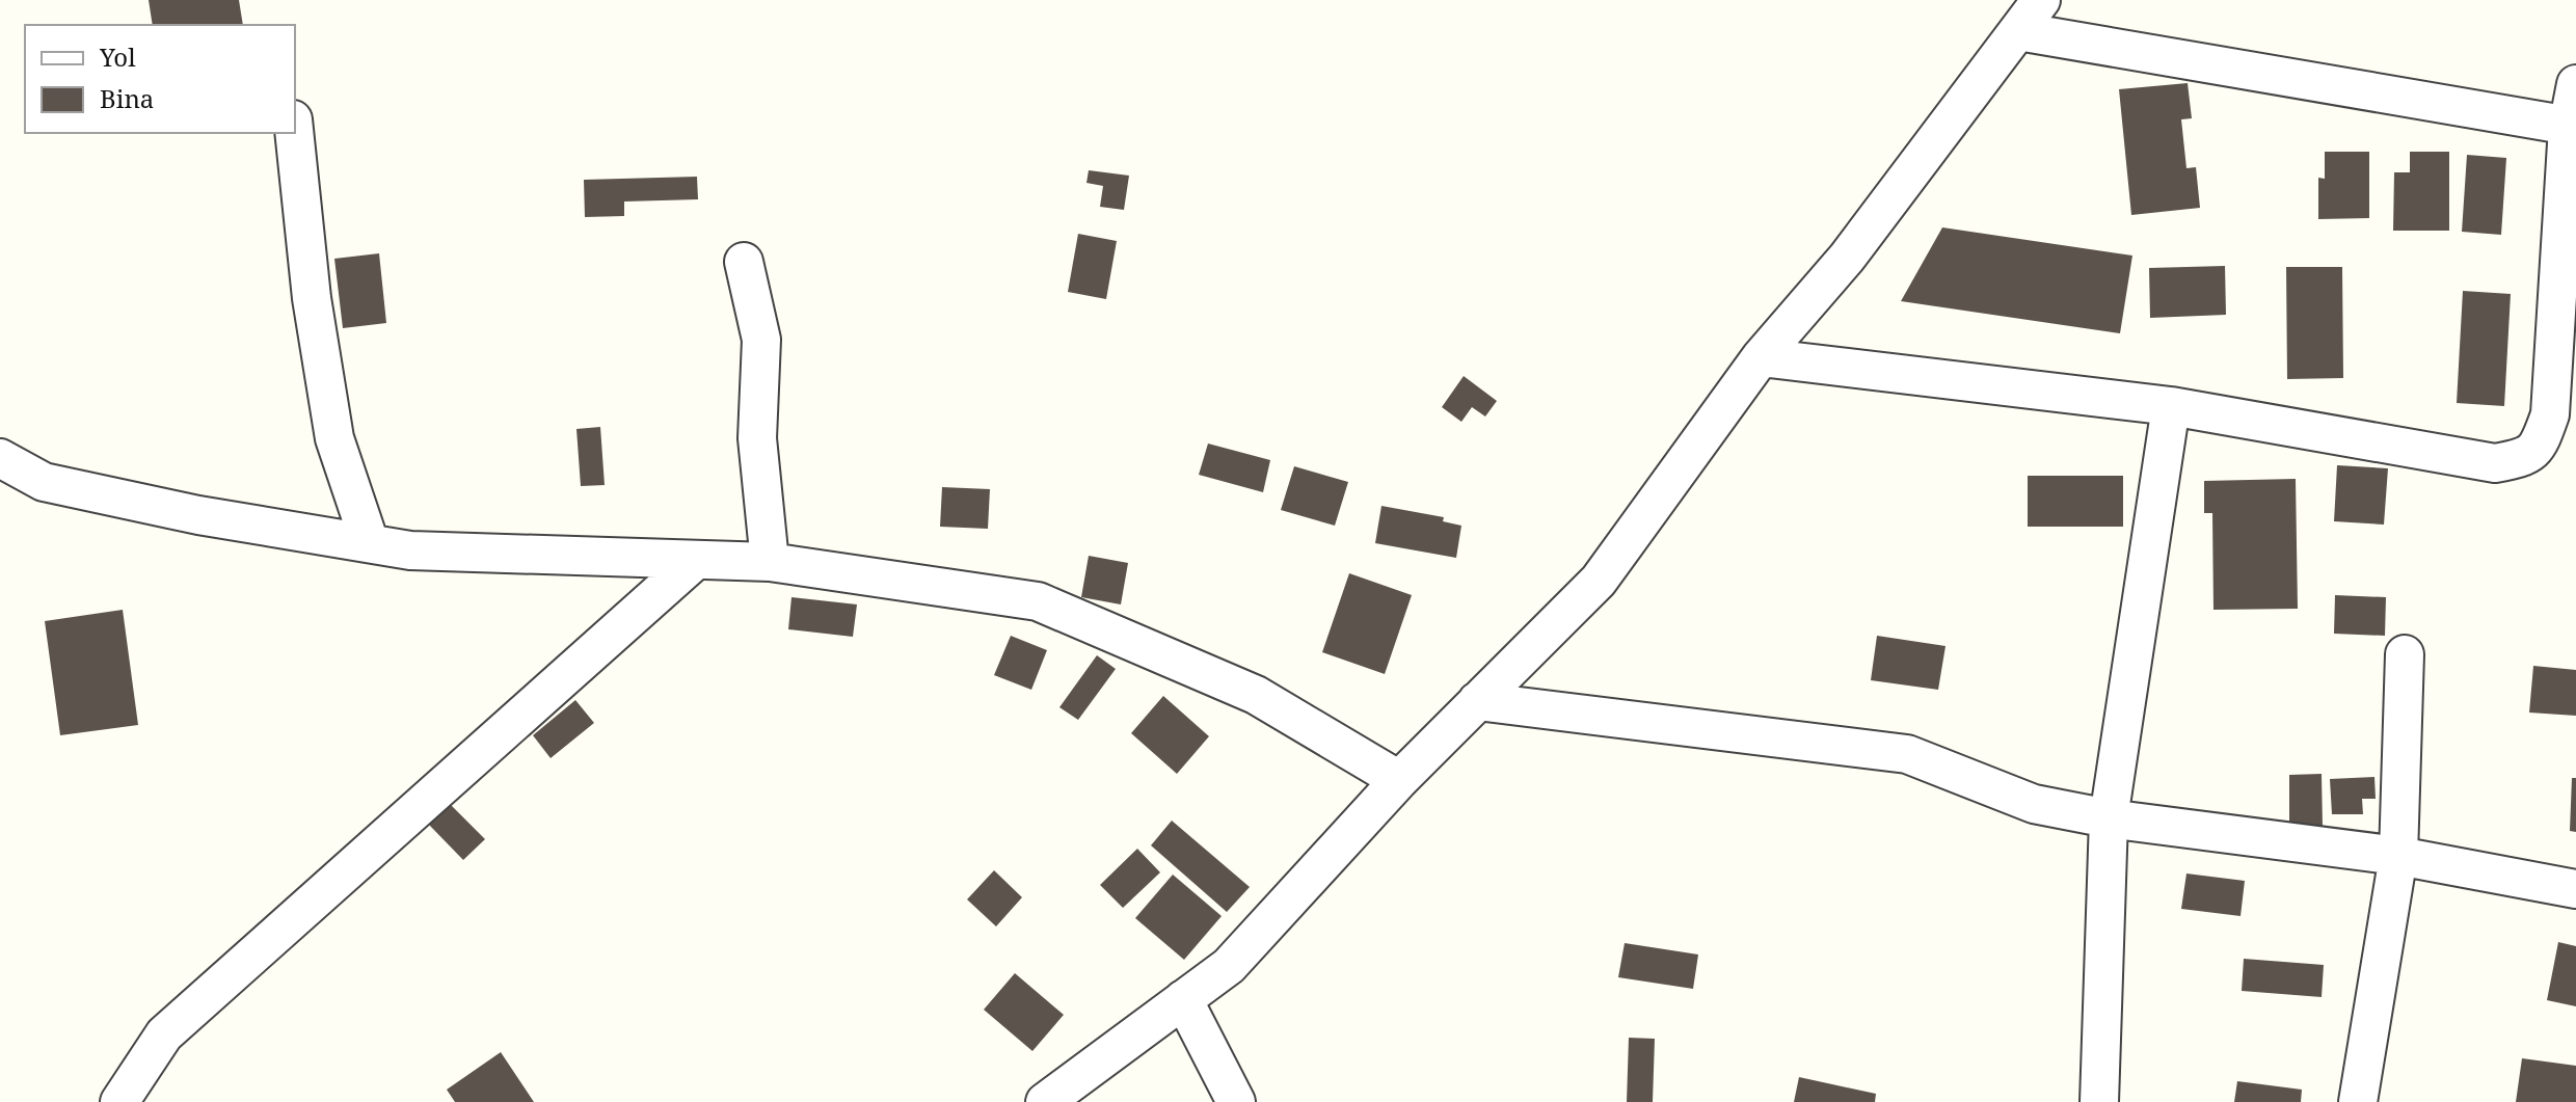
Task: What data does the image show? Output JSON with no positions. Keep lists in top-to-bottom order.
{
  "legend": ["Yol", "Bina"]
}
